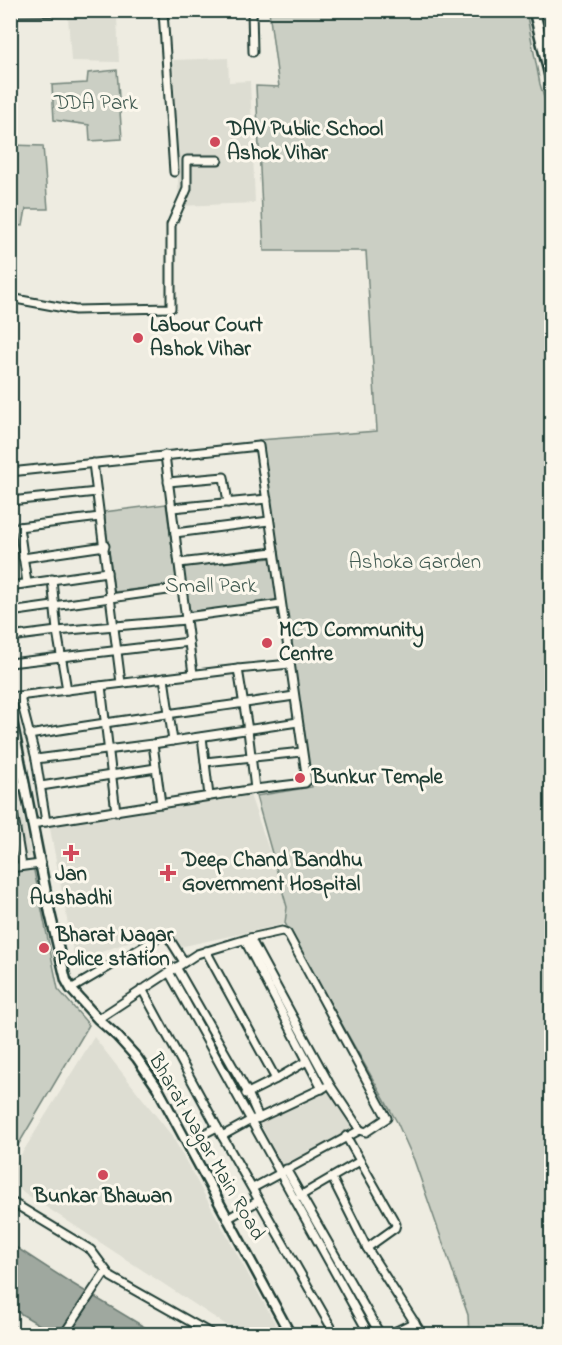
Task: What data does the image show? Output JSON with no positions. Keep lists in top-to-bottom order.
{
  "streets": {
    "street": ["Bharat Nagar Main Road"]
  },
  "parks": ["DDA Park", "Ashoka Garden", "Small Park"],
  "places": {
    "other": [
      "DAV Public School Ashok Vihar",
      "Labour Court Ashok Vihar",
      "MCD Community Centre",
      "Bunkur Temple",
      "Bharat Nagar Police station",
      "Bunkar Bhawan"
    ],
    "health": ["Jan Aushadhi", "Deep Chand Bandhu Government Hospital"]
  }
}
